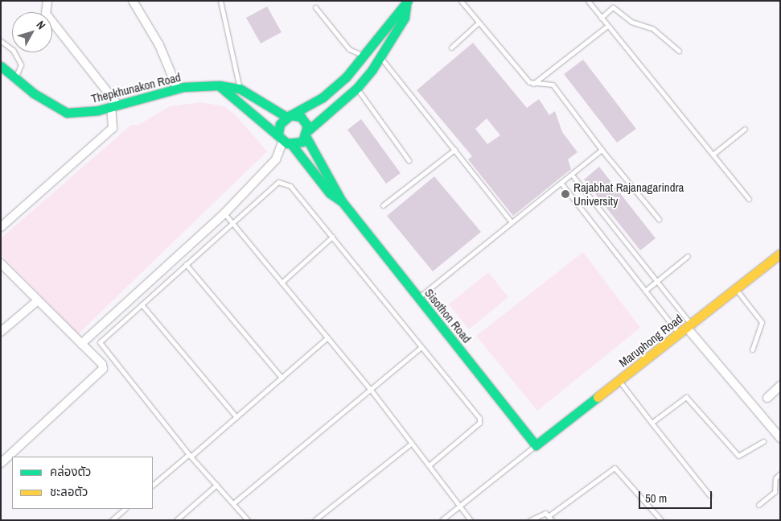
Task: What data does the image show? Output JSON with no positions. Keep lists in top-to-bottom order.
{
  "streets": {
    "main road": ["Thepkhunakon Road", "Sisothon Road", "Maruphong Road"]
  },
  "crossings": [
    ["Thepkhunakon Road", "Sisothon Road"],
    ["Sisothon Road", "Maruphong Road"]
  ],
  "places": ["Rajabhat Rajanagarindra University"],
  "legend": ["คล่องตัว", "ชะลอตัว"],
  "scale_bar": "50 m",
  "north": "top right"
}
